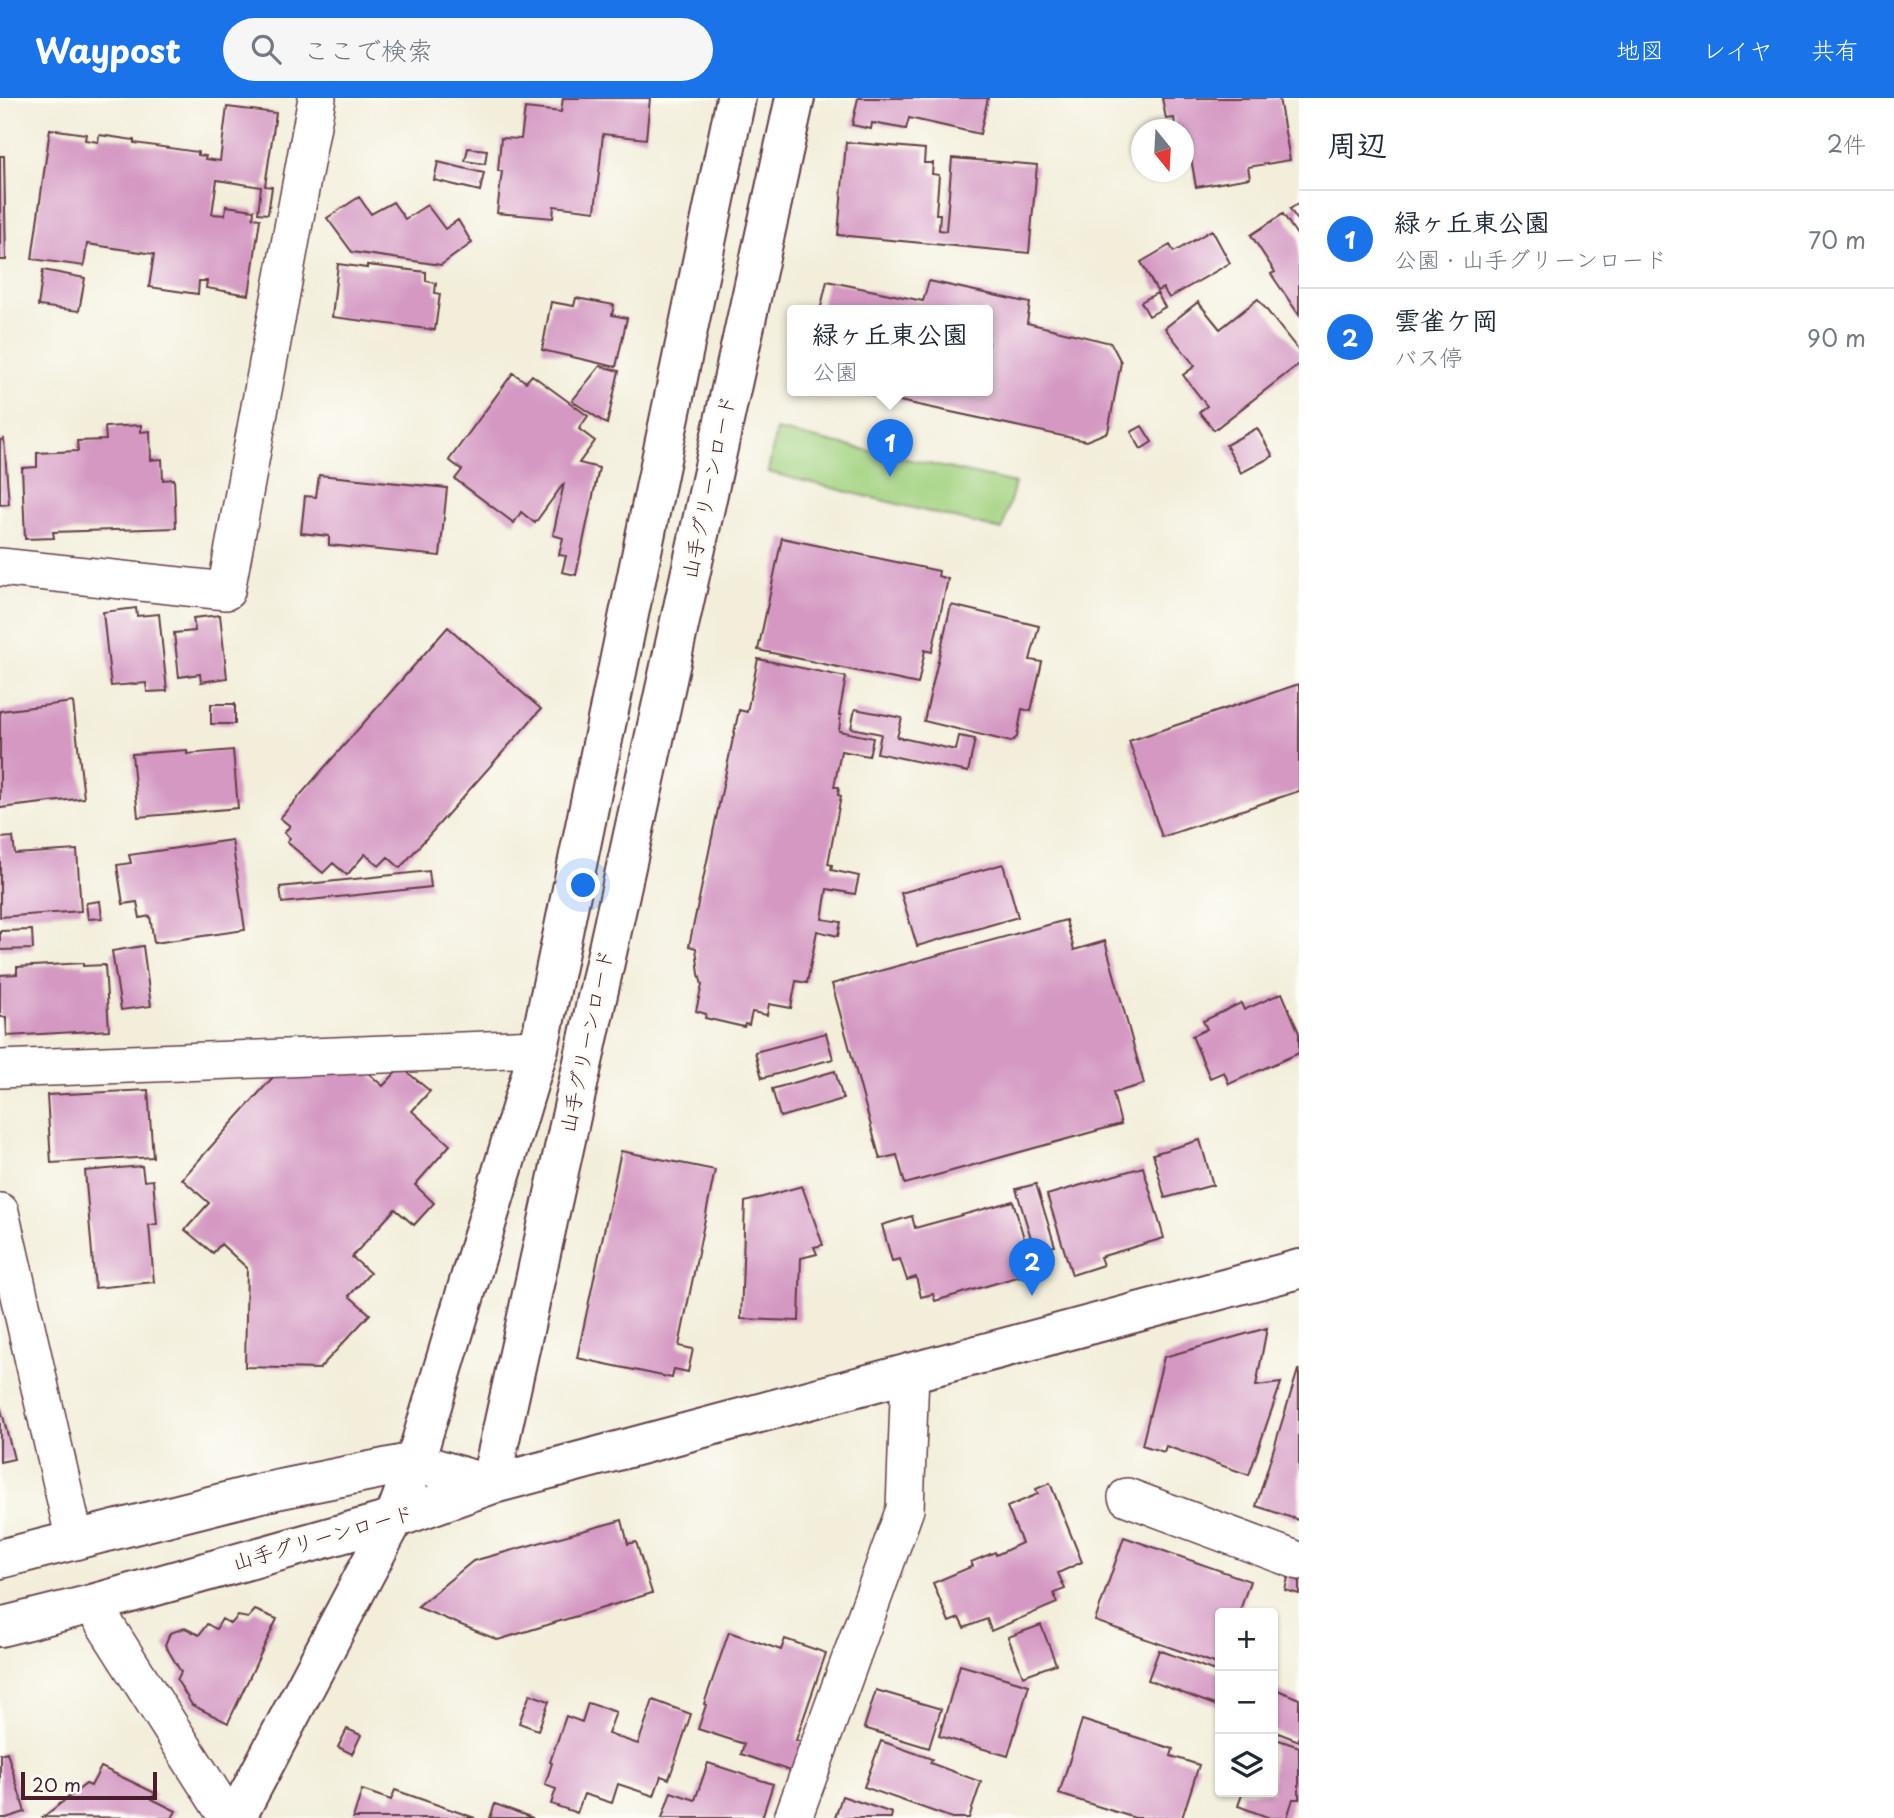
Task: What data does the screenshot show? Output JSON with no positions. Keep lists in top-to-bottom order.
{
  "streets": {
    "street": ["山手グリーンロード"]
  },
  "scale_bar": "20 m",
  "north": "bottom",
  "page": {
    "header": "Waypost",
    "search": "ここで検索",
    "nav": ["地図", "レイヤ", "共有"],
    "heading": ["周辺", "2件"],
    "list": [
      {
        "mark": "1",
        "name": "緑ヶ丘東公園",
        "note": "公園 · 山手グリーンロード",
        "value": "70 m"
      },
      {
        "mark": "2",
        "name": "雲雀ケ岡",
        "note": "バス停",
        "value": "90 m"
      }
    ],
    "popup": ["緑ヶ丘東公園", "公園"],
    "pins": ["1", "2"],
    "map_buttons": ["+", "−"],
    "scale": "20 m"
  }
}
